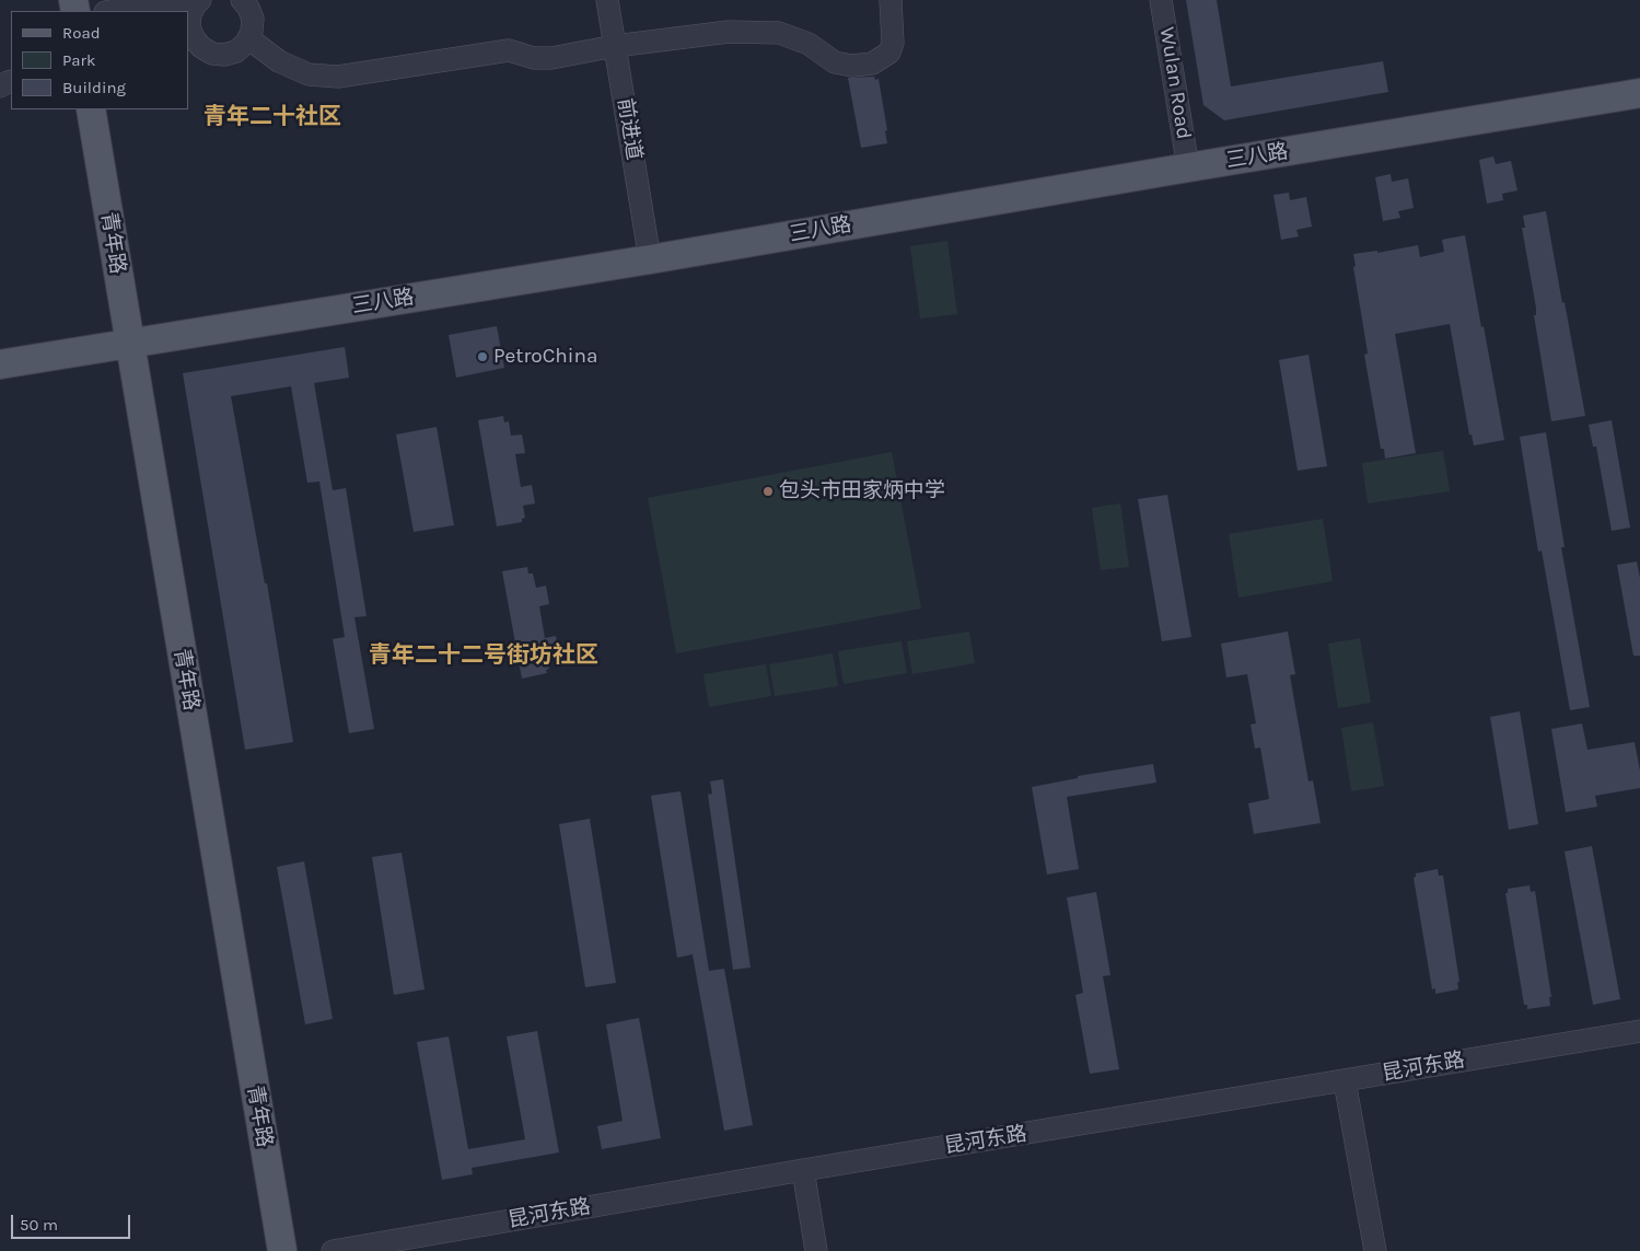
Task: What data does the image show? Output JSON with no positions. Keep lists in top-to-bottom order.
{
  "streets": {
    "main road": ["三八路", "青年路"],
    "street": ["Wulan Road", "前进道", "昆河东路"]
  },
  "crossings": [
    ["Wulan Road", "三八路"],
    ["前进道", "三八路"],
    ["三八路", "青年路"]
  ],
  "districts": ["青年二十社区", "青年二十二号街坊社区"],
  "places": ["PetroChina", "包头市田家炳中学"],
  "legend": ["Road", "Park", "Building"],
  "scale_bar": "50 m"
}
